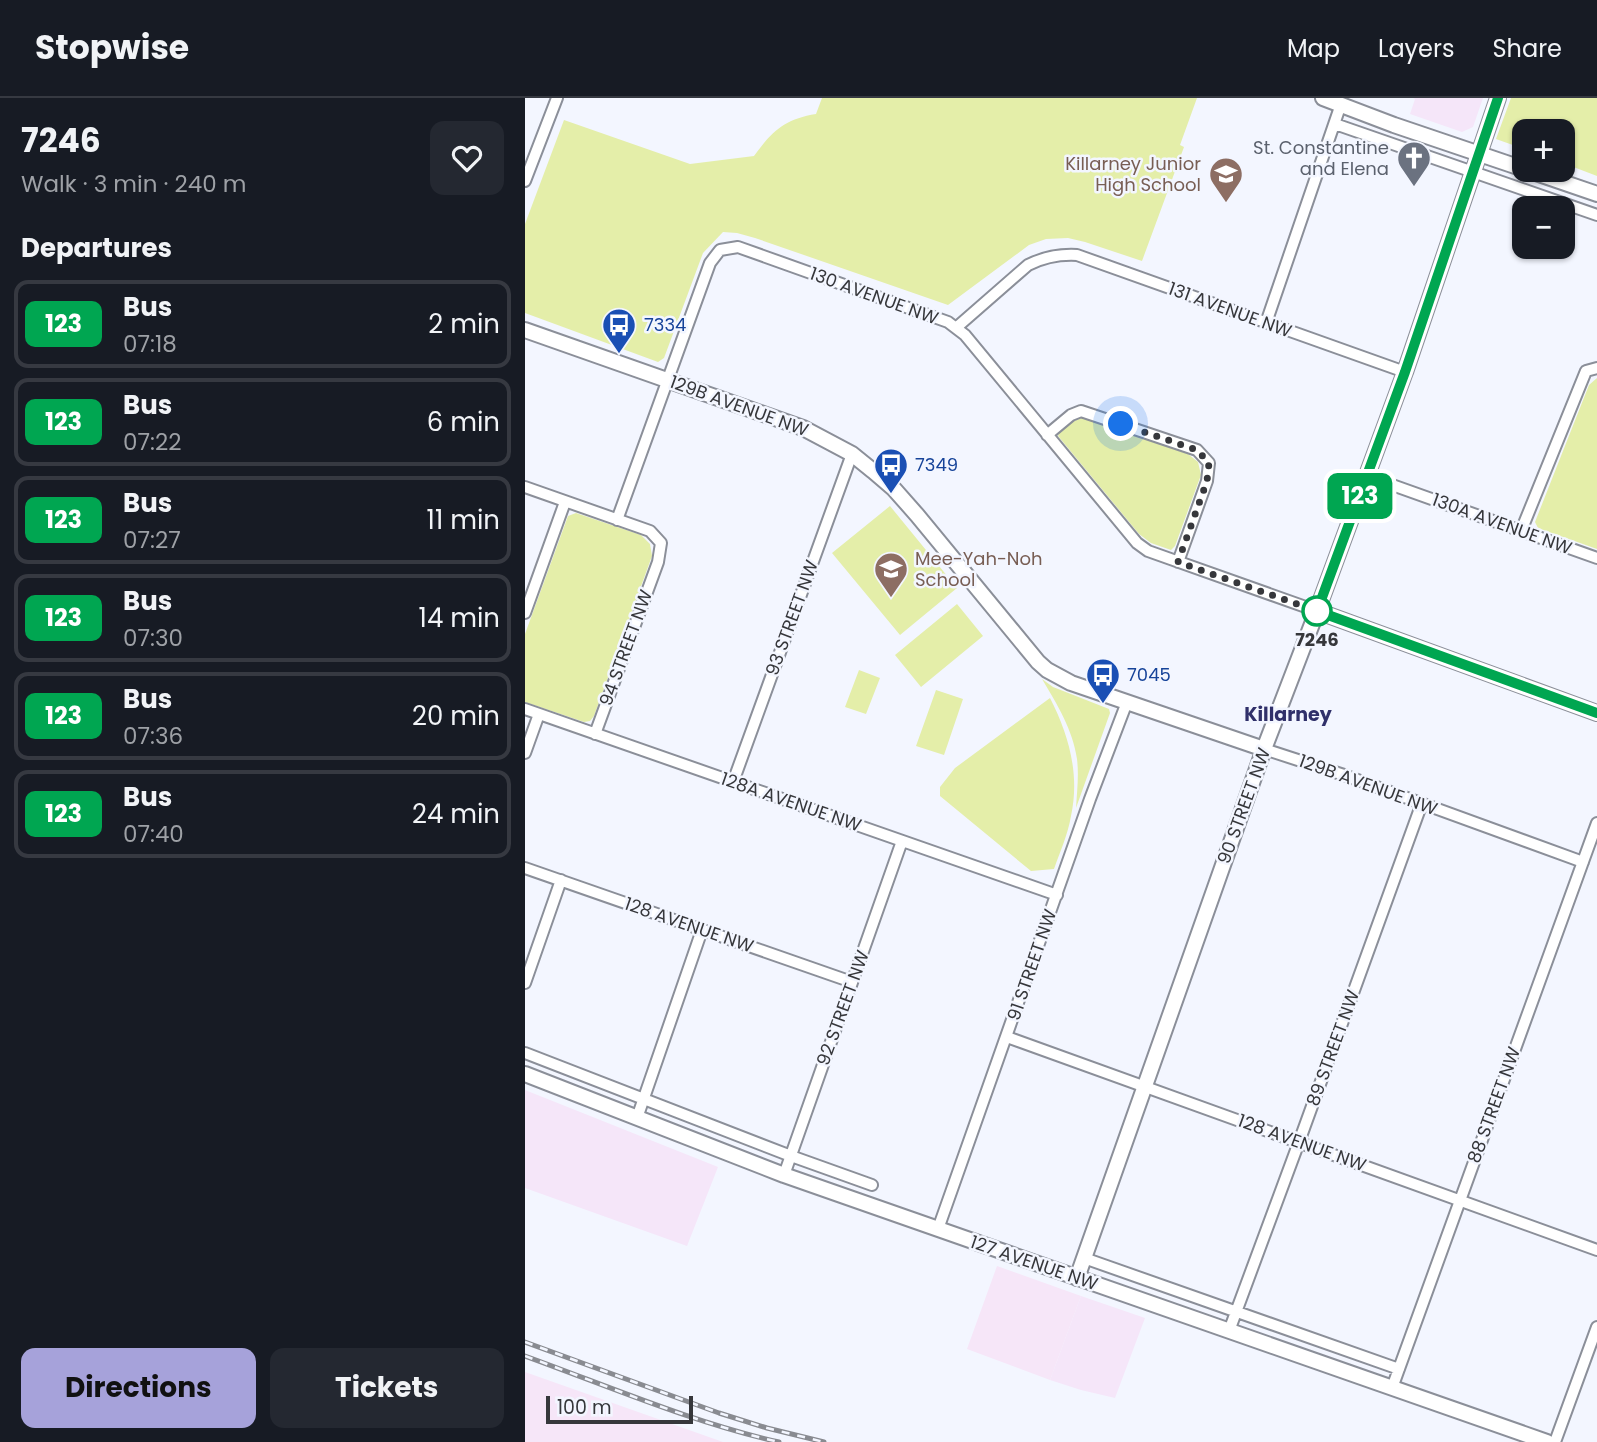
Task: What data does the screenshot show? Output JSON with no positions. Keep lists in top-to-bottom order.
{
  "streets": {
    "street": [
      "130 AVENUE NW",
      "131 AVENUE NW",
      "129B AVENUE NW",
      "130A AVENUE NW",
      "93 STREET NW",
      "94 STREET NW",
      "128A AVENUE NW",
      "90 STREET NW",
      "128 AVENUE NW",
      "91 STREET NW",
      "92 STREET NW",
      "89 STREET NW",
      "88 STREET NW",
      "127 AVENUE NW"
    ]
  },
  "crossings": [
    ["130 AVENUE NW", "131 AVENUE NW"],
    ["130 AVENUE NW", "129B AVENUE NW"],
    ["130 AVENUE NW", "90 STREET NW"],
    ["131 AVENUE NW", "90 STREET NW"],
    ["129B AVENUE NW", "93 STREET NW"],
    ["129B AVENUE NW", "90 STREET NW"],
    ["129B AVENUE NW", "91 STREET NW"],
    ["129B AVENUE NW", "89 STREET NW"],
    ["129B AVENUE NW", "88 STREET NW"],
    ["130A AVENUE NW", "90 STREET NW"],
    ["93 STREET NW", "128A AVENUE NW"],
    ["94 STREET NW", "128A AVENUE NW"],
    ["128A AVENUE NW", "91 STREET NW"],
    ["128A AVENUE NW", "92 STREET NW"],
    ["90 STREET NW", "128 AVENUE NW"],
    ["90 STREET NW", "127 AVENUE NW"],
    ["128 AVENUE NW", "91 STREET NW"],
    ["128 AVENUE NW", "92 STREET NW"],
    ["128 AVENUE NW", "89 STREET NW"],
    ["128 AVENUE NW", "88 STREET NW"],
    ["91 STREET NW", "127 AVENUE NW"],
    ["92 STREET NW", "127 AVENUE NW"],
    ["89 STREET NW", "127 AVENUE NW"],
    ["88 STREET NW", "127 AVENUE NW"]
  ],
  "districts": ["Killarney"],
  "places": {
    "church": ["St. Constantine and Elena"],
    "school or university": ["Killarney Junior High School", "Mee-Yah-Noh School"],
    "bus stop": ["7334", "7349", "7045"],
    "other": ["7246"]
  },
  "lines": ["bus line 123"],
  "scale_bar": "100 m",
  "page": {
    "header": "Stopwise",
    "nav": ["Map", "Layers", "Share"],
    "heading": [
      ["7246", "Walk · 3 min · 240 m"],
      "Departures"
    ],
    "on_map": "123",
    "map_buttons": ["+", "−"],
    "list": [
      {
        "mark": "123",
        "name": "Bus",
        "note": "07:18",
        "value": "2 min"
      },
      {
        "mark": "123",
        "name": "Bus",
        "note": "07:22",
        "value": "6 min"
      },
      {
        "mark": "123",
        "name": "Bus",
        "note": "07:27",
        "value": "11 min"
      },
      {
        "mark": "123",
        "name": "Bus",
        "note": "07:30",
        "value": "14 min"
      },
      {
        "mark": "123",
        "name": "Bus",
        "note": "07:36",
        "value": "20 min"
      },
      {
        "mark": "123",
        "name": "Bus",
        "note": "07:40",
        "value": "24 min"
      }
    ],
    "buttons": ["Directions", "Tickets"],
    "scale": "100 m"
  }
}
